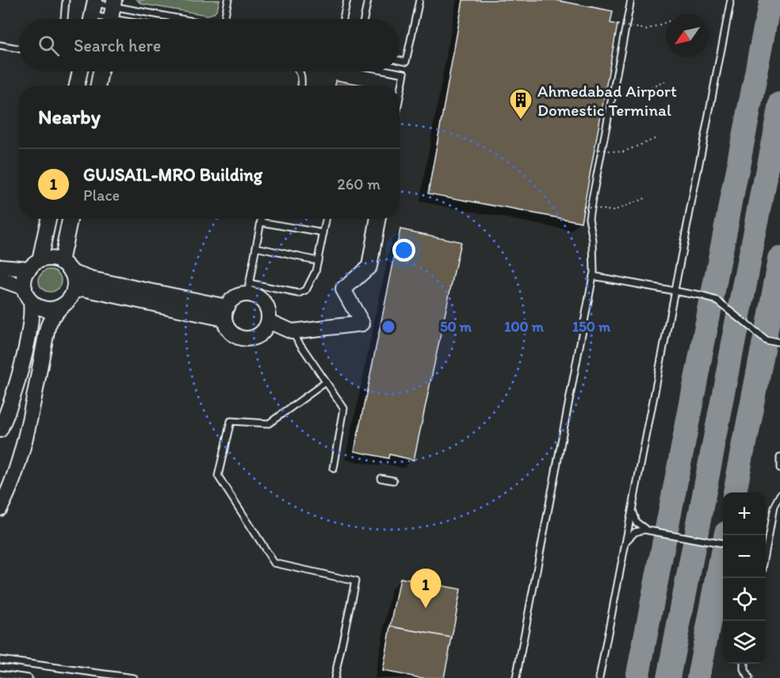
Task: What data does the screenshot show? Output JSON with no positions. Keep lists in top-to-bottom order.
{
  "places": {
    "building": ["Ahmedabad Airport Domestic Terminal"]
  },
  "north": "bottom left",
  "page": {
    "search": "Search here",
    "heading": "Nearby",
    "list": [
      {
        "mark": "1",
        "name": "GUJSAIL-MRO Building",
        "note": "Place",
        "value": "260 m"
      }
    ],
    "map_buttons": ["+", "−"],
    "pins": "1"
  },
  "rings": ["50 m", "100 m", "150 m"]
}
